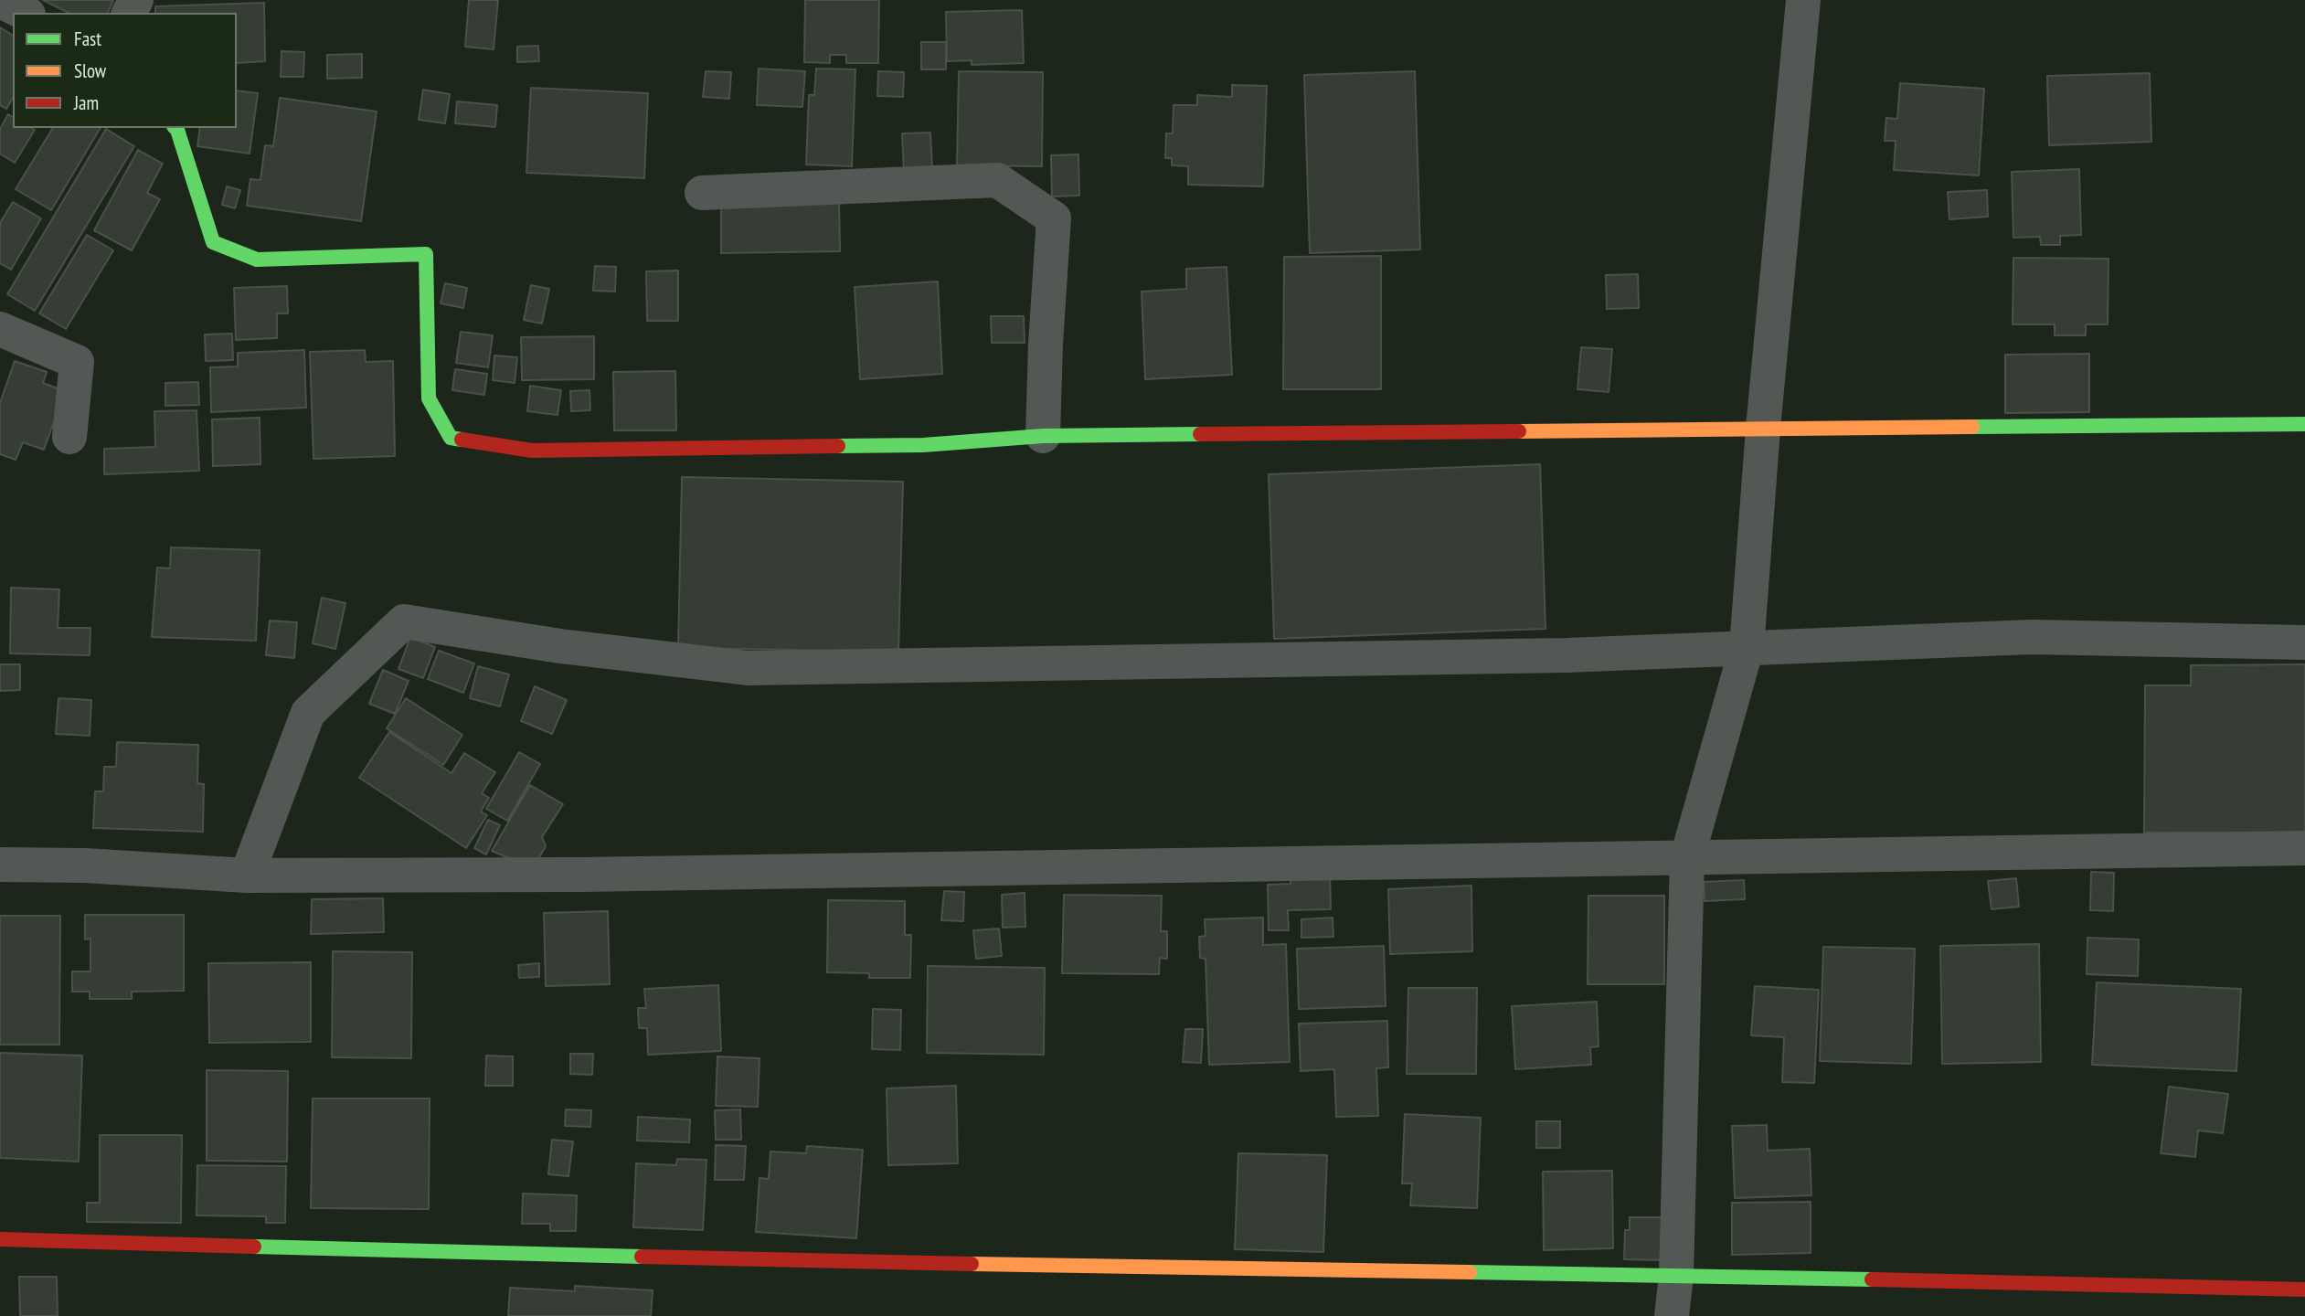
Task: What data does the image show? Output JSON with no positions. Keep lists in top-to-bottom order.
{
  "legend": ["Fast", "Slow", "Jam"]
}
